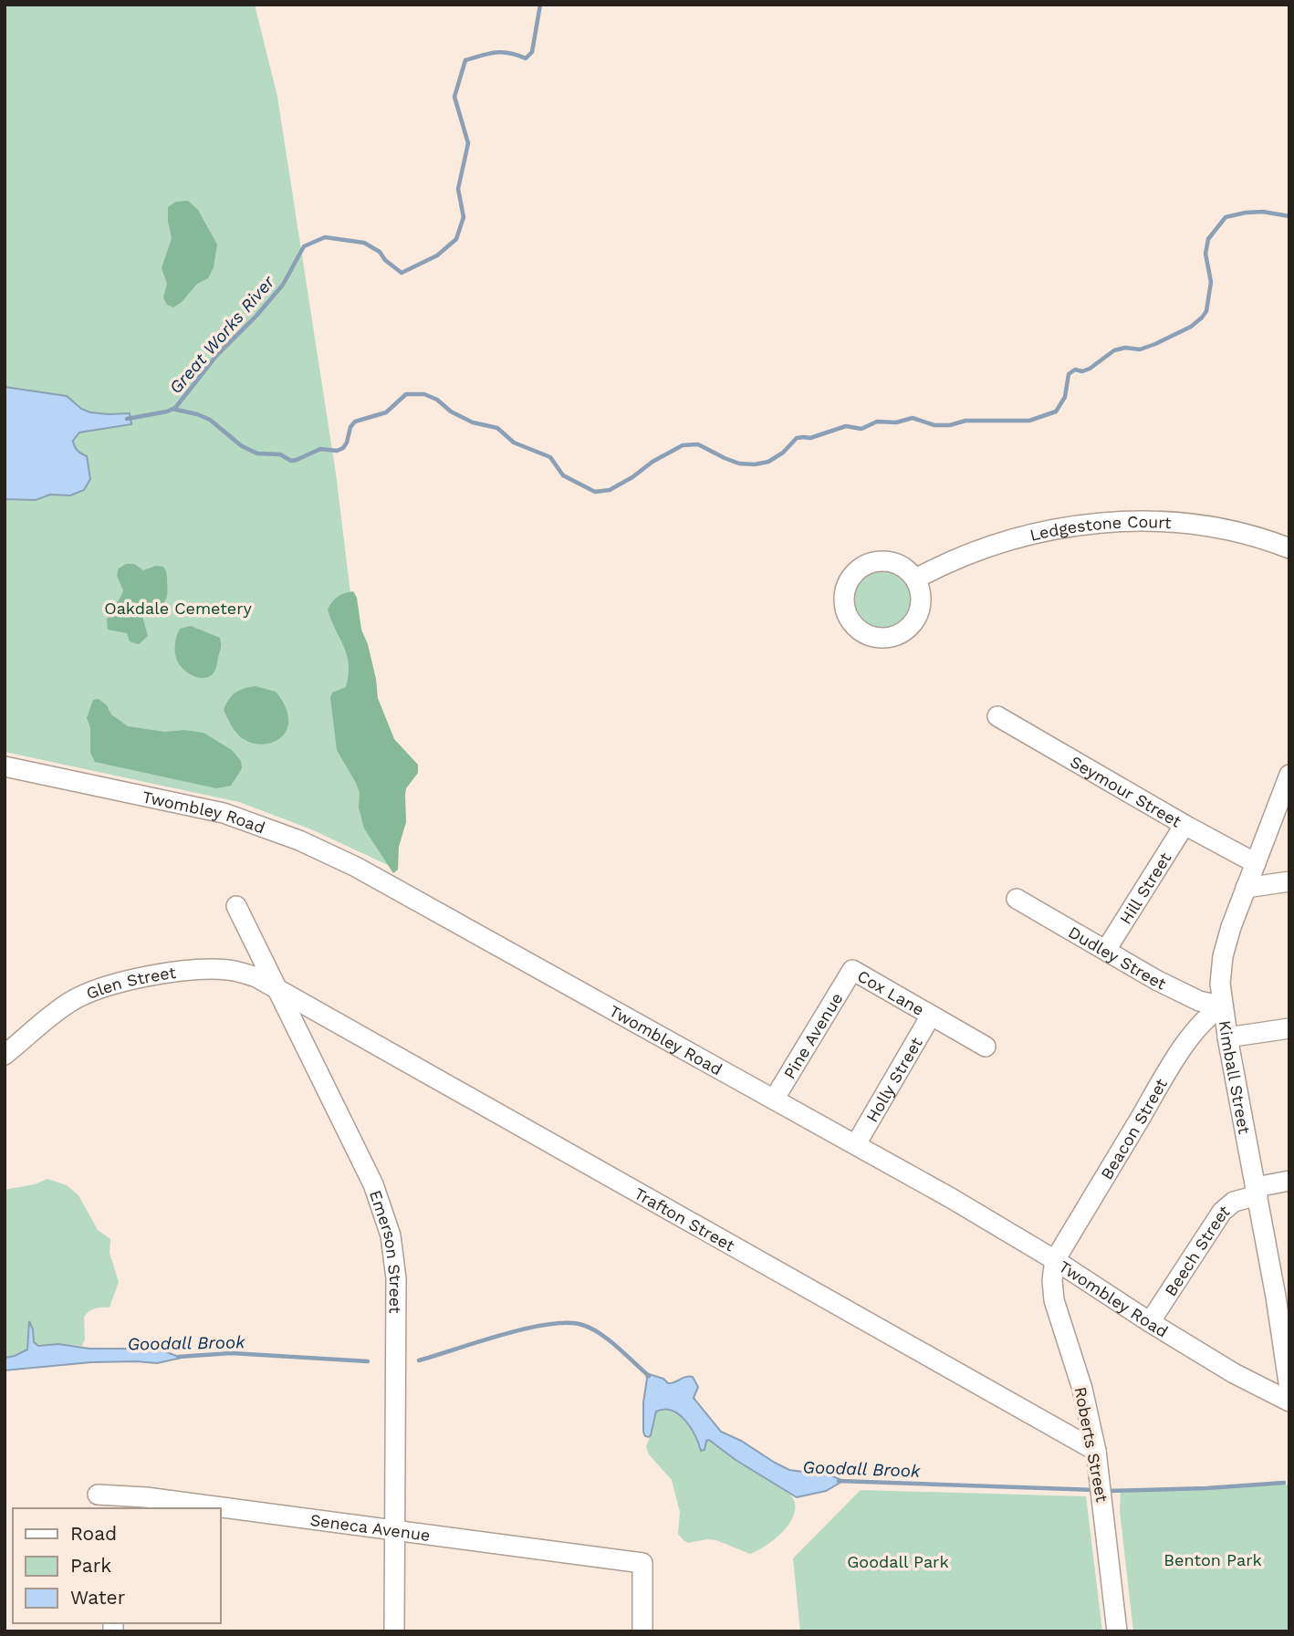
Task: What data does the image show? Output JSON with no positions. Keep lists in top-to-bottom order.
{
  "streets": {
    "street": [
      "Ledgestone Court",
      "Seymour Street",
      "Twombley Road",
      "Hill Street",
      "Dudley Street",
      "Glen Street",
      "Cox Lane",
      "Pine Avenue",
      "Kimball Street",
      "Holly Street",
      "Beacon Street",
      "Trafton Street",
      "Beech Street",
      "Emerson Street",
      "Roberts Street",
      "Seneca Avenue"
    ]
  },
  "crossings": [
    ["Seymour Street", "Hill Street"],
    ["Seymour Street", "Kimball Street"],
    ["Twombley Road", "Pine Avenue"],
    ["Twombley Road", "Holly Street"],
    ["Twombley Road", "Beacon Street"],
    ["Twombley Road", "Beech Street"],
    ["Twombley Road", "Roberts Street"],
    ["Hill Street", "Dudley Street"],
    ["Dudley Street", "Kimball Street"],
    ["Dudley Street", "Beacon Street"],
    ["Glen Street", "Trafton Street"],
    ["Glen Street", "Emerson Street"],
    ["Cox Lane", "Pine Avenue"],
    ["Cox Lane", "Holly Street"],
    ["Kimball Street", "Beacon Street"],
    ["Kimball Street", "Beech Street"],
    ["Beacon Street", "Roberts Street"],
    ["Trafton Street", "Emerson Street"],
    ["Trafton Street", "Roberts Street"],
    ["Emerson Street", "Seneca Avenue"]
  ],
  "water": ["Great Works River", "Goodall Brook"],
  "parks": ["Oakdale Cemetery", "Benton Park", "Goodall Park"],
  "legend": ["Road", "Park", "Water"]
}
